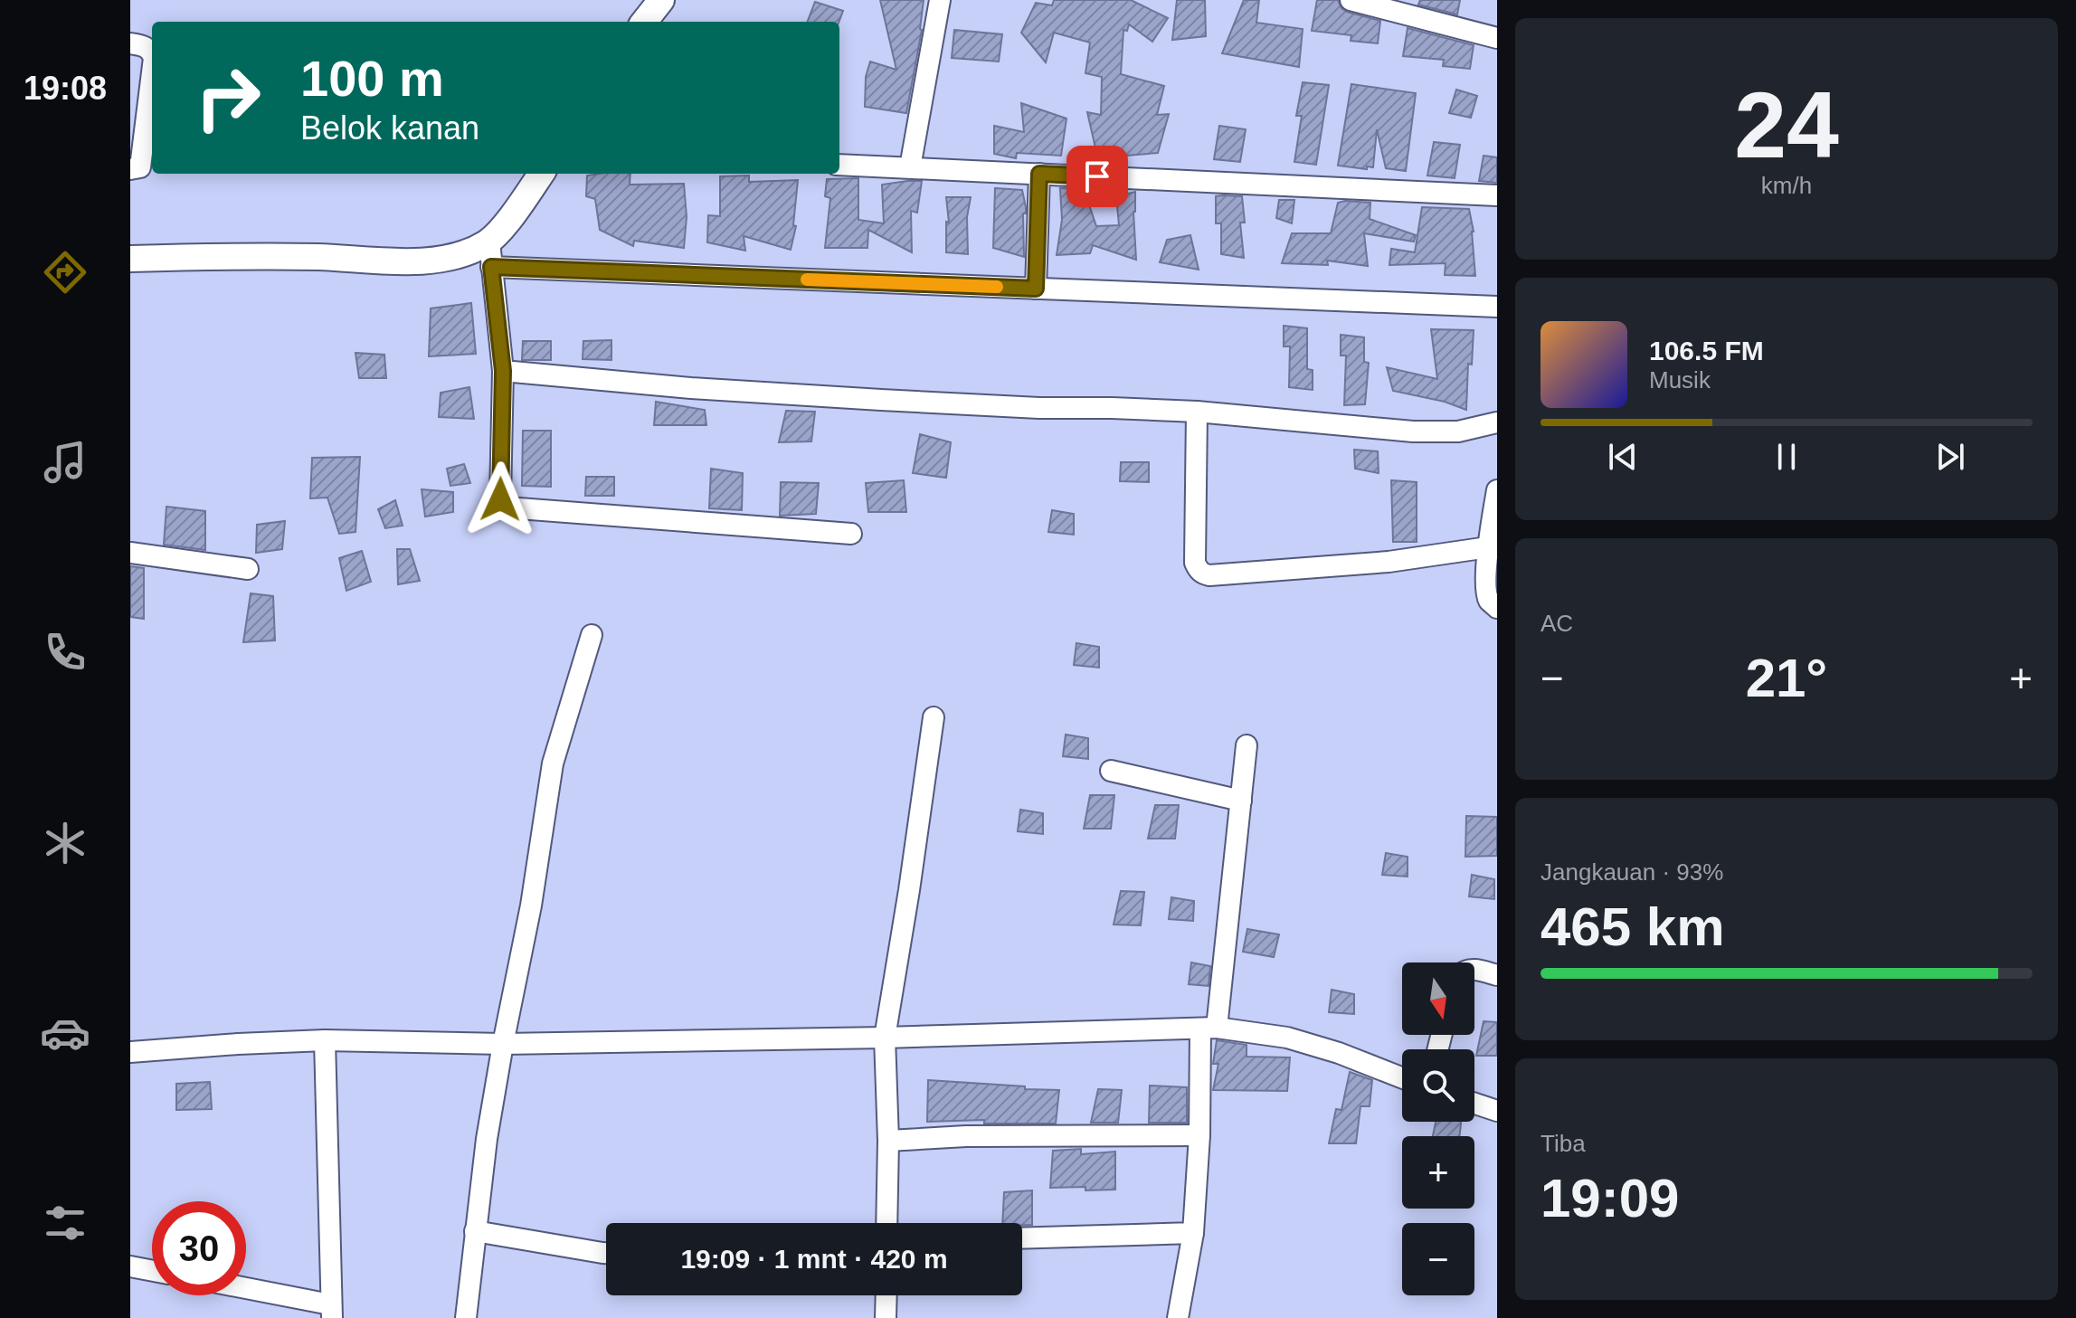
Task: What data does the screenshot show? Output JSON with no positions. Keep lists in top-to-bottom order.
{
  "north": "bottom",
  "page": {
    "tabs": "19:08",
    "tile": [
      ["24", "km/h"],
      "AC",
      ["Jangkauan · 93%", "465 km"],
      ["Tiba", "19:09"]
    ],
    "turn": ["100 m", "Belok kanan"],
    "song": ["106.5 FM", "Musik"],
    "heat": ["−", "21°", "+"],
    "map_buttons": ["+", "−"],
    "limit": "30",
    "trip": "19:09 · 1 mnt · 420 m"
  }
}
